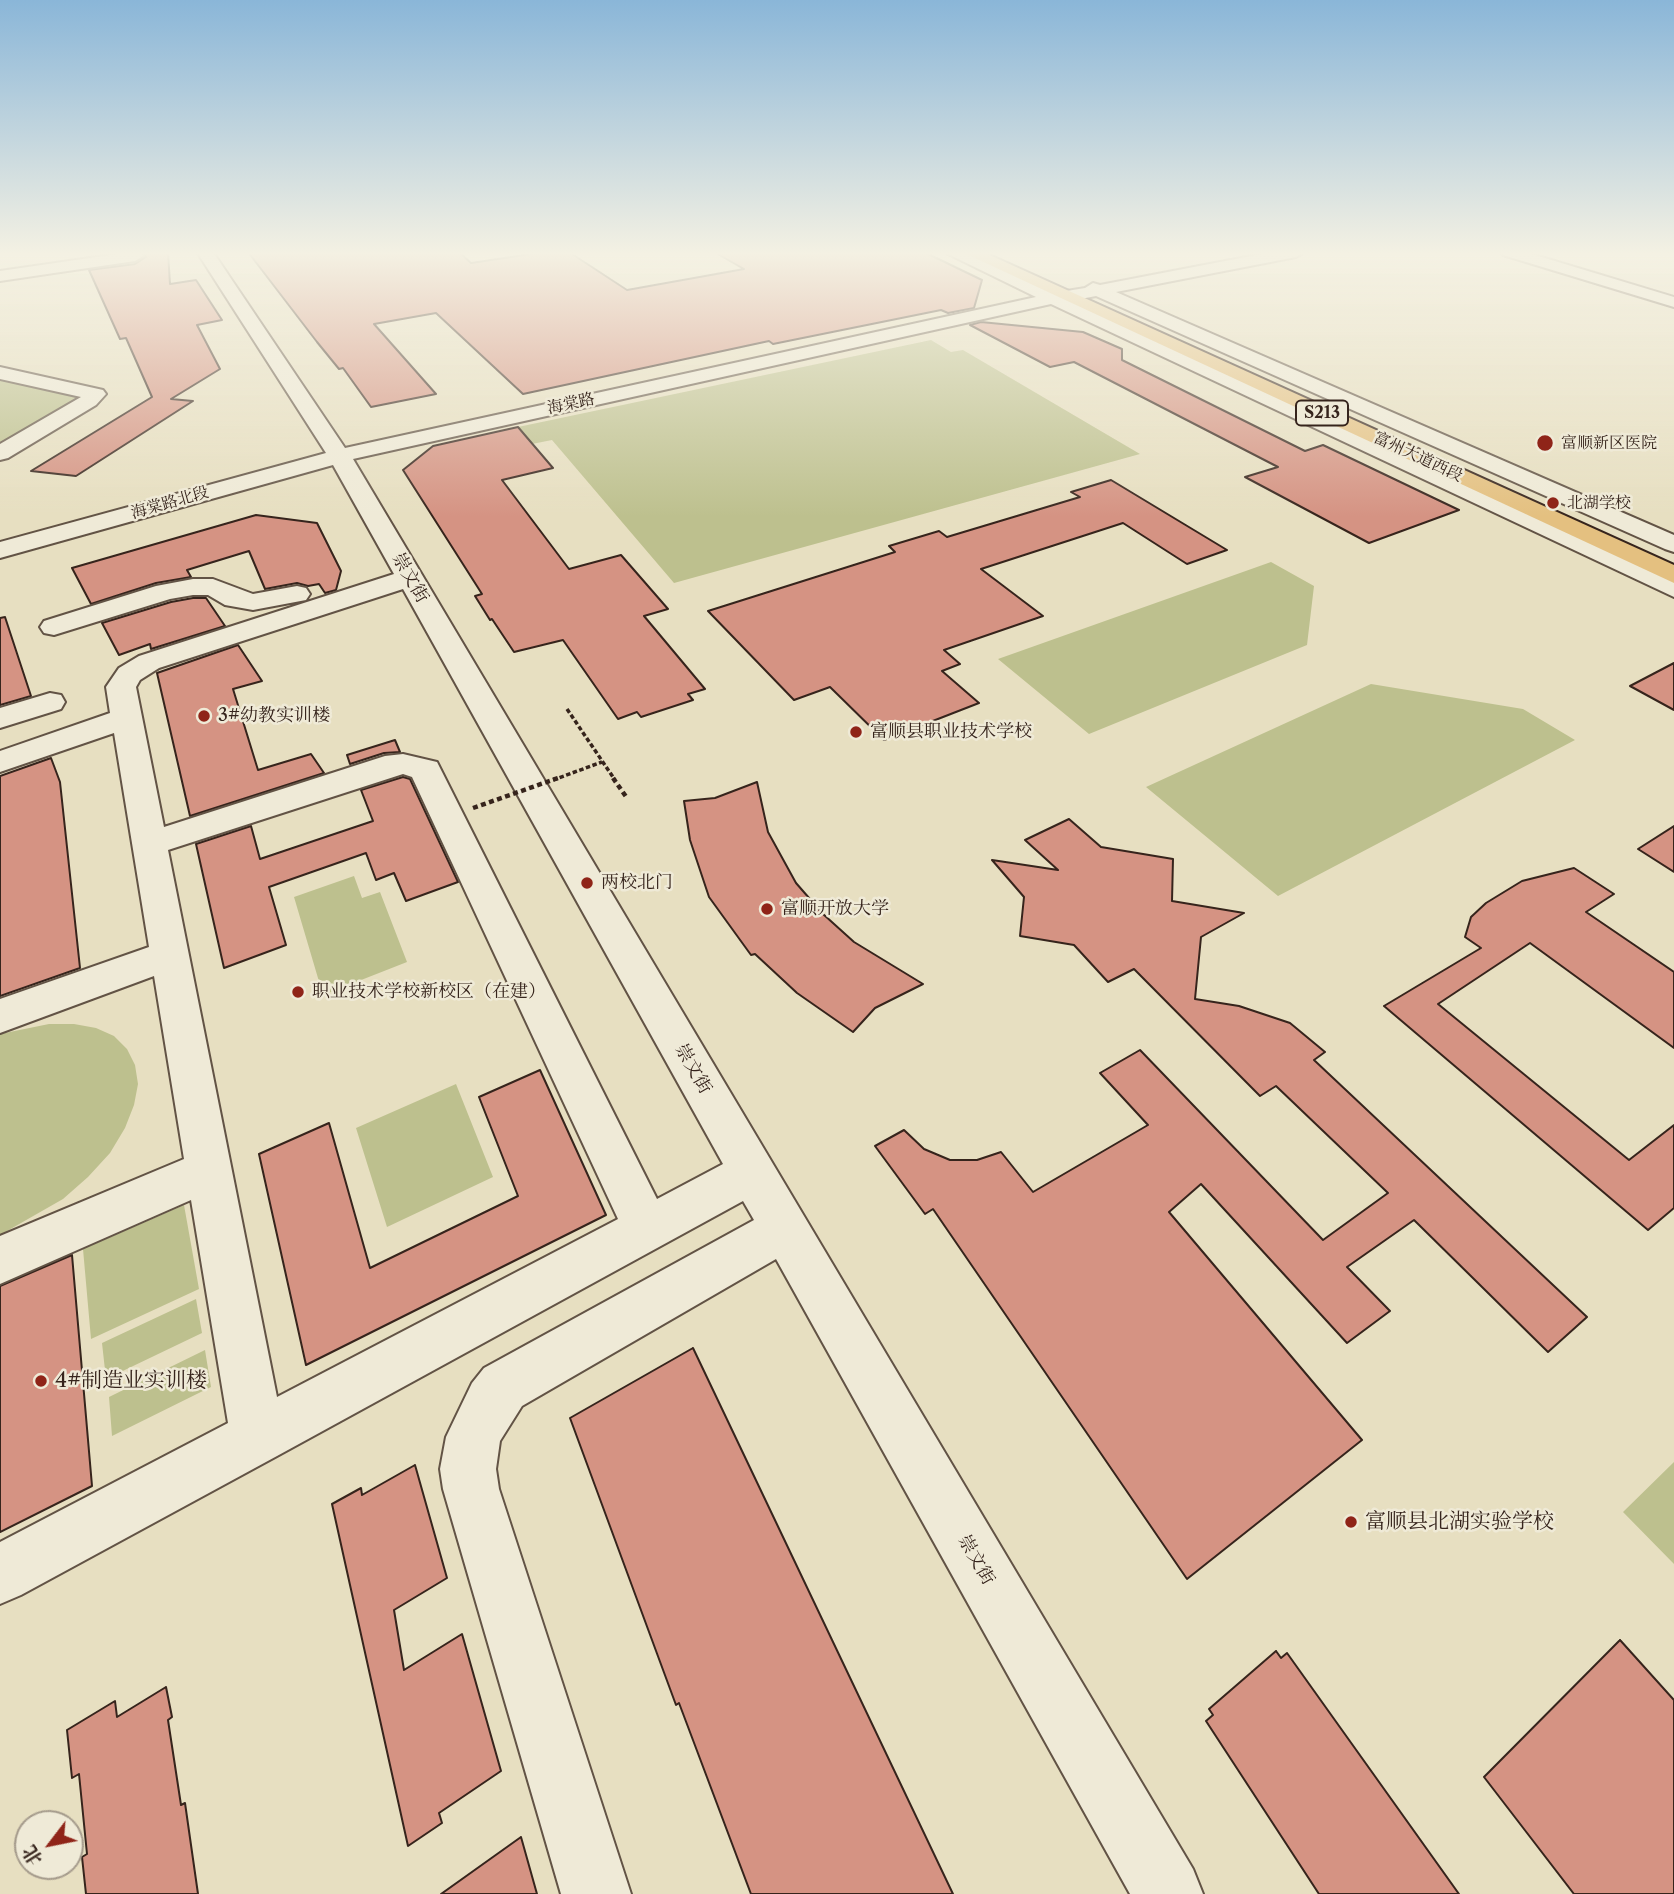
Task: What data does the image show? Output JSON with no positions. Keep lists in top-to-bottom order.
{
  "streets": {
    "main road": ["S213", "富州大道西段"],
    "street": ["海棠路", "海棠路北段", "崇文街"]
  },
  "crossings": [
    ["海棠路", "海棠路北段"],
    ["海棠路", "崇文街"],
    ["海棠路北段", "崇文街"]
  ],
  "places": [
    "富顺新区医院",
    "北湖学校",
    "3#幼教实训楼",
    "富顺县职业技术学校",
    "两校北门",
    "富顺开放大学",
    "职业技术学校新校区（在建）",
    "4#制造业实训楼",
    "富顺县北湖实验学校"
  ],
  "north": "bottom left"
}
